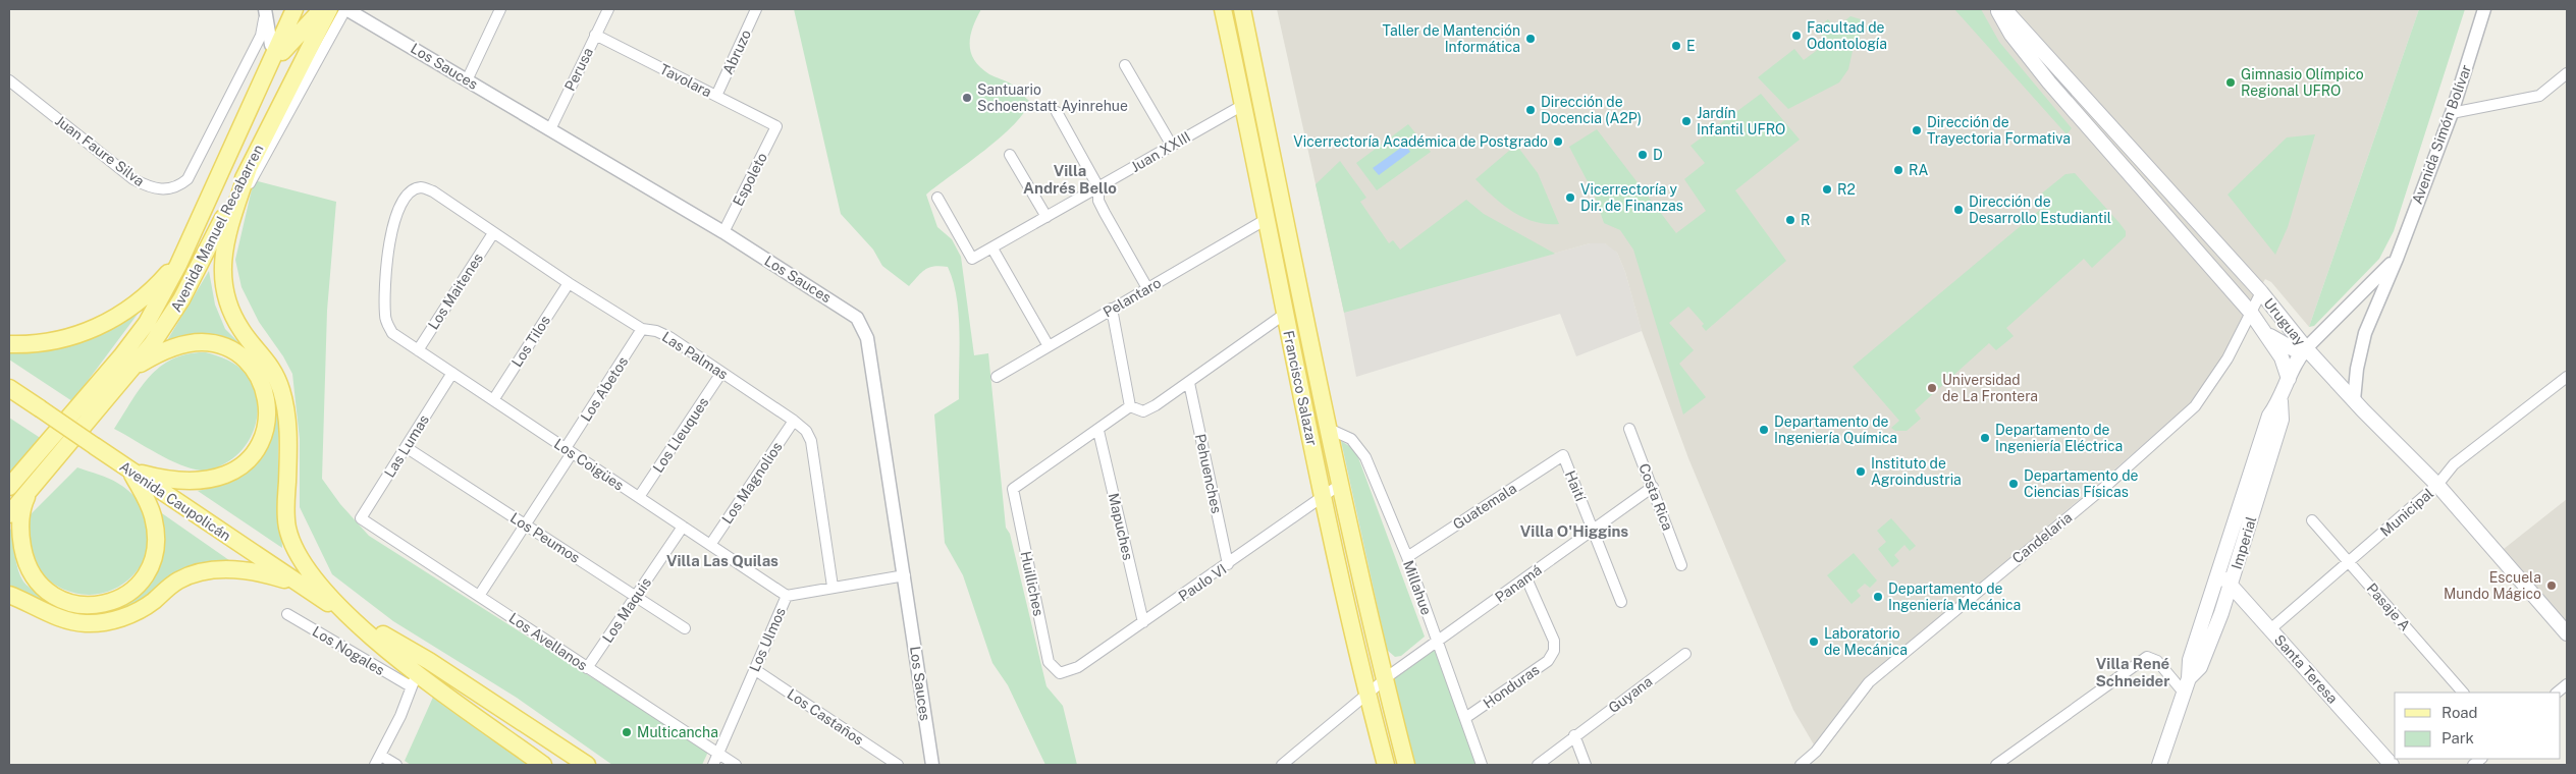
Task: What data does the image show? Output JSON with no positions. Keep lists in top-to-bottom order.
{
  "streets": {
    "main road": [
      "Avenida Manuel Recabarren",
      "Uruguay",
      "Francisco Salazar",
      "Avenida Caupolicán",
      "Imperial",
      "Santa Teresa"
    ],
    "street": [
      "Abruzo",
      "Los Sauces",
      "Perusa",
      "Tavolara",
      "Avenida Simón Bolívar",
      "Juan Faure Silva",
      "Juan XXIII",
      "Espoleto",
      "Los Maitenes",
      "Pelantaro",
      "Los Tilos",
      "Las Palmas",
      "Los Abetos",
      "Los Lleuques",
      "Las Lumas",
      "Los Coigües",
      "Pehuenches",
      "Los Magnolios",
      "Haití",
      "Costa Rica",
      "Guatemala",
      "Municipal",
      "Mapuches",
      "Los Peumos",
      "Candelaria",
      "Paulo VI",
      "Huilliches",
      "Panamá",
      "Millahue",
      "Pasaje A",
      "Los Maquis",
      "Los Ulmos",
      "Los Avellanos",
      "Los Nogales",
      "Honduras",
      "Guyana",
      "Los Castaños"
    ]
  },
  "crossings": [
    ["Abruzo", "Tavolara"],
    ["Los Sauces", "Perusa"],
    ["Los Sauces", "Espoleto"],
    ["Los Sauces", "Avenida Manuel Recabarren"],
    ["Los Sauces", "Los Ulmos"],
    ["Perusa", "Tavolara"],
    ["Tavolara", "Espoleto"],
    ["Avenida Simón Bolívar", "Uruguay"],
    ["Avenida Simón Bolívar", "Imperial"],
    ["Juan XXIII", "Francisco Salazar"],
    ["Los Maitenes", "Las Palmas"],
    ["Los Maitenes", "Los Coigües"],
    ["Pelantaro", "Francisco Salazar"],
    ["Uruguay", "Municipal"],
    ["Uruguay", "Candelaria"],
    ["Uruguay", "Imperial"],
    ["Los Tilos", "Las Palmas"],
    ["Los Tilos", "Los Coigües"],
    ["Las Palmas", "Los Abetos"],
    ["Las Palmas", "Los Lleuques"],
    ["Las Palmas", "Los Coigües"],
    ["Las Palmas", "Los Magnolios"],
    ["Las Palmas", "Los Ulmos"],
    ["Francisco Salazar", "Paulo VI"],
    ["Francisco Salazar", "Panamá"],
    ["Francisco Salazar", "Millahue"],
    ["Los Abetos", "Los Coigües"],
    ["Los Abetos", "Los Peumos"],
    ["Los Abetos", "Los Avellanos"],
    ["Los Lleuques", "Los Coigües"],
    ["Las Lumas", "Los Coigües"],
    ["Las Lumas", "Los Peumos"],
    ["Las Lumas", "Los Avellanos"],
    ["Los Coigües", "Los Magnolios"],
    ["Los Coigües", "Los Maquis"],
    ["Los Coigües", "Los Ulmos"],
    ["Pehuenches", "Paulo VI"],
    ["Haití", "Guatemala"],
    ["Haití", "Panamá"],
    ["Costa Rica", "Panamá"],
    ["Avenida Caupolicán", "Los Nogales"],
    ["Guatemala", "Millahue"],
    ["Municipal", "Pasaje A"],
    ["Municipal", "Santa Teresa"],
    ["Mapuches", "Paulo VI"],
    ["Mapuches", "Huilliches"],
    ["Los Peumos", "Los Maquis"],
    ["Imperial", "Santa Teresa"],
    ["Paulo VI", "Huilliches"],
    ["Panamá", "Millahue"],
    ["Panamá", "Honduras"],
    ["Millahue", "Honduras"],
    ["Los Maquis", "Los Avellanos"],
    ["Los Ulmos", "Los Avellanos"],
    ["Los Ulmos", "Los Castaños"]
  ],
  "districts": [
    "Villa Andrés Bello",
    "Villa O'Higgins",
    "Villa Las Quilas",
    "Villa René Schneider"
  ],
  "places": [
    "Facultad de Odontología",
    "Taller de Mantención Informática",
    "E",
    "Gimnasio Olímpico Regional UFRO",
    "Santuario Schoenstatt Ayinrehue",
    "Dirección de Docencia (A2P)",
    "Jardín Infantil UFRO",
    "Dirección de Trayectoria Formativa",
    "Vicerrectoría Académica de Postgrado",
    "D",
    "RA",
    "R2",
    "Vicerrectoría y Dir. de Finanzas",
    "Dirección de Desarrollo Estudiantil",
    "R",
    "Universidad de La Frontera",
    "Departamento de Ingeniería Química",
    "Departamento de Ingeniería Eléctrica",
    "Instituto de Agroindustria",
    "Departamento de Ciencias Físicas",
    "Escuela Mundo Mágico",
    "Departamento de Ingeniería Mecánica",
    "Laboratorio de Mecánica",
    "Multicancha"
  ],
  "legend": ["Road", "Park"]
}
